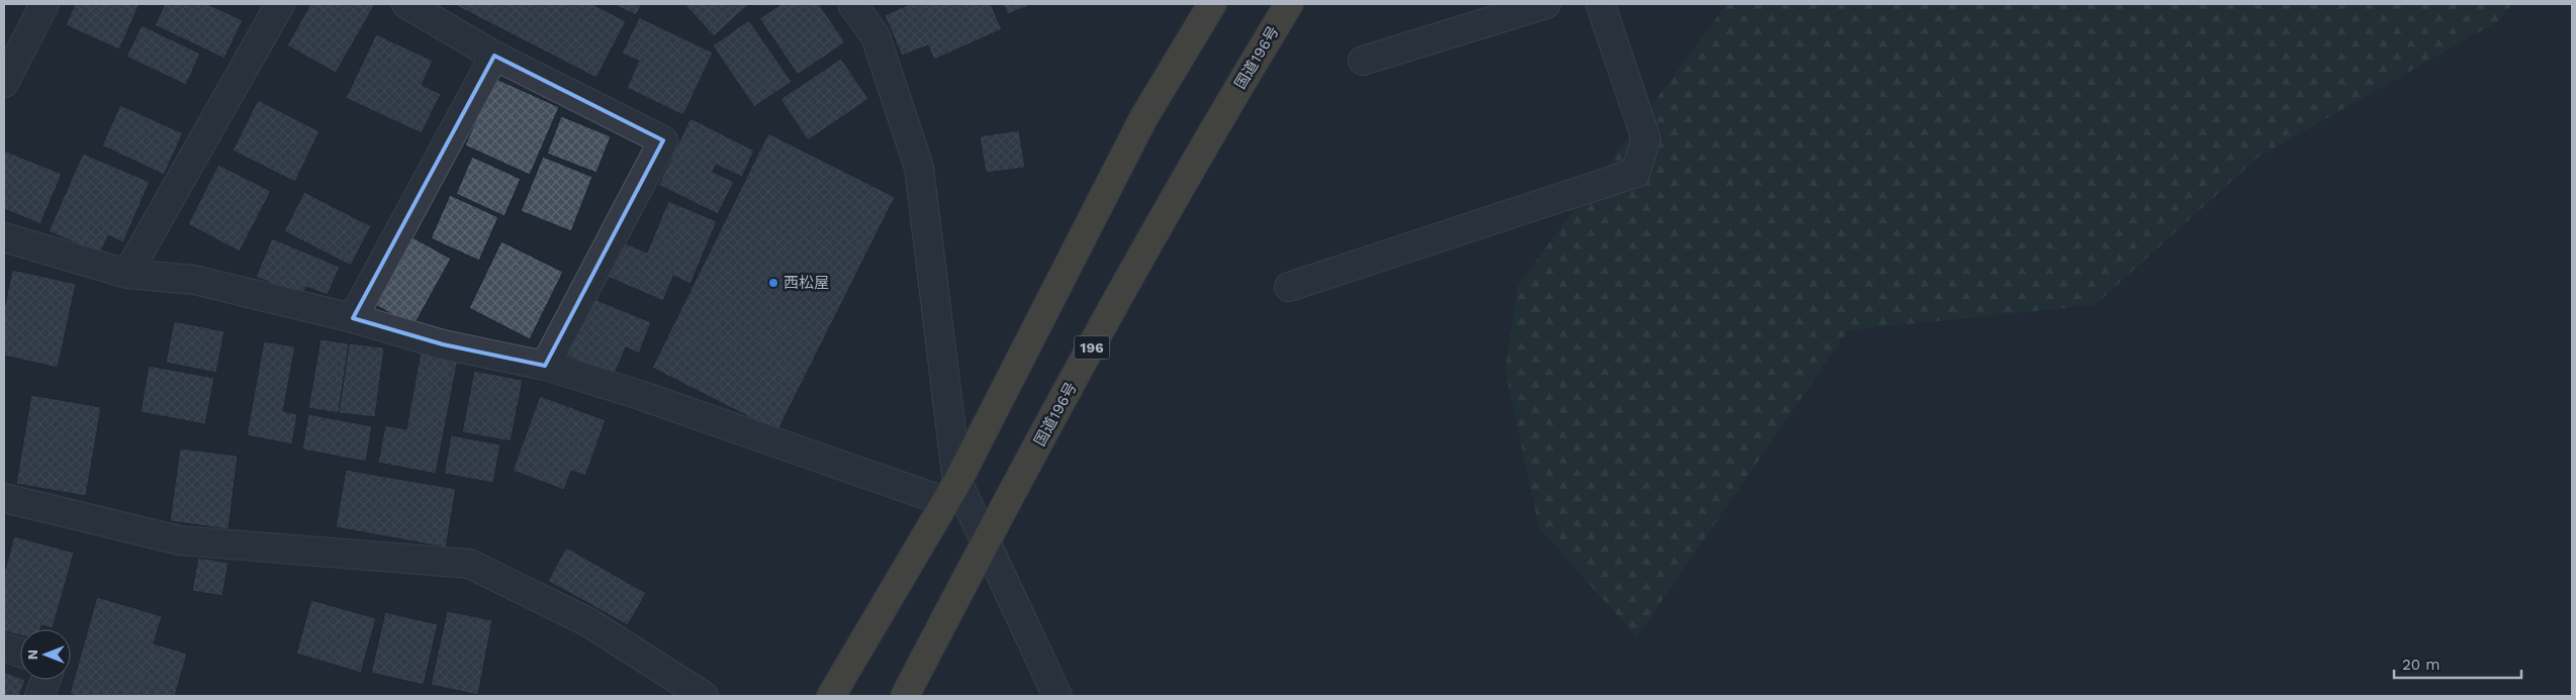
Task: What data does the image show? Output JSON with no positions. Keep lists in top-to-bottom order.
{
  "streets": {
    "highway": ["国道196号", "196"]
  },
  "places": ["西松屋"],
  "scale_bar": "20 m",
  "north": "left"
}
